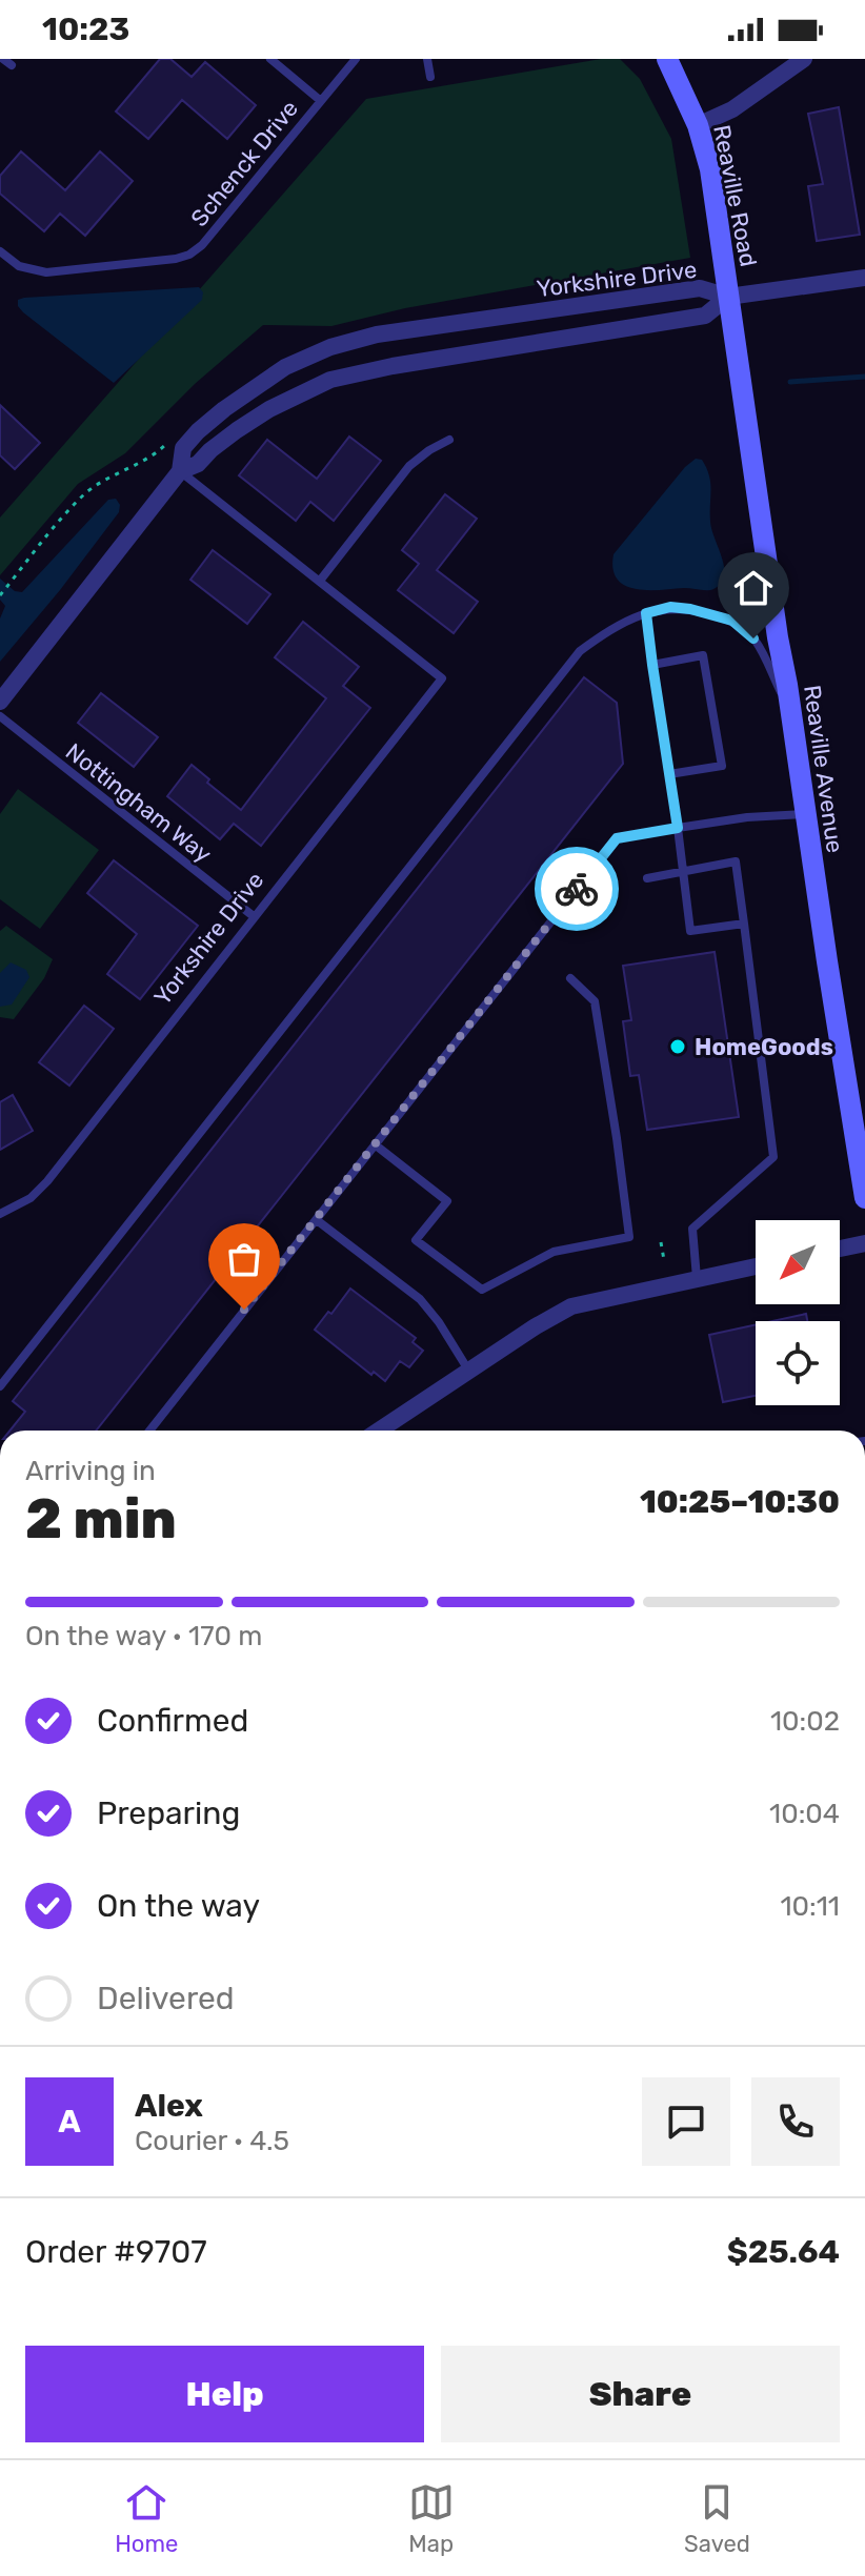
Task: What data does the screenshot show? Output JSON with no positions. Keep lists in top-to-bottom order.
{
  "streets": {
    "street": ["Reaville Road", "Yorkshire Drive", "Reaville Avenue"],
    "lane": ["Schenck Drive", "Nottingham Way"]
  },
  "crossings": [
    ["Reaville Road", "Yorkshire Drive"],
    ["Reaville Road", "Reaville Avenue"],
    ["Yorkshire Drive", "Reaville Avenue"],
    ["Yorkshire Drive", "Nottingham Way"]
  ],
  "places": ["HomeGoods"],
  "north": "bottom left",
  "page": {
    "status": "10:23",
    "heading": ["2 min", "Arriving in", "10:25–10:30"],
    "panel": [
      "Alex",
      "Courier · 4.5",
      "Order #9707",
      "$25.64"
    ],
    "bar": "On the way · 170 m",
    "list": [
      ["Confirmed", "10:02"],
      ["Preparing", "10:04"],
      ["On the way", "10:11"],
      "Delivered"
    ],
    "round": "A",
    "buttons": ["Help", "Share"],
    "tabs": ["Home", "Map", "Saved"]
  }
}
